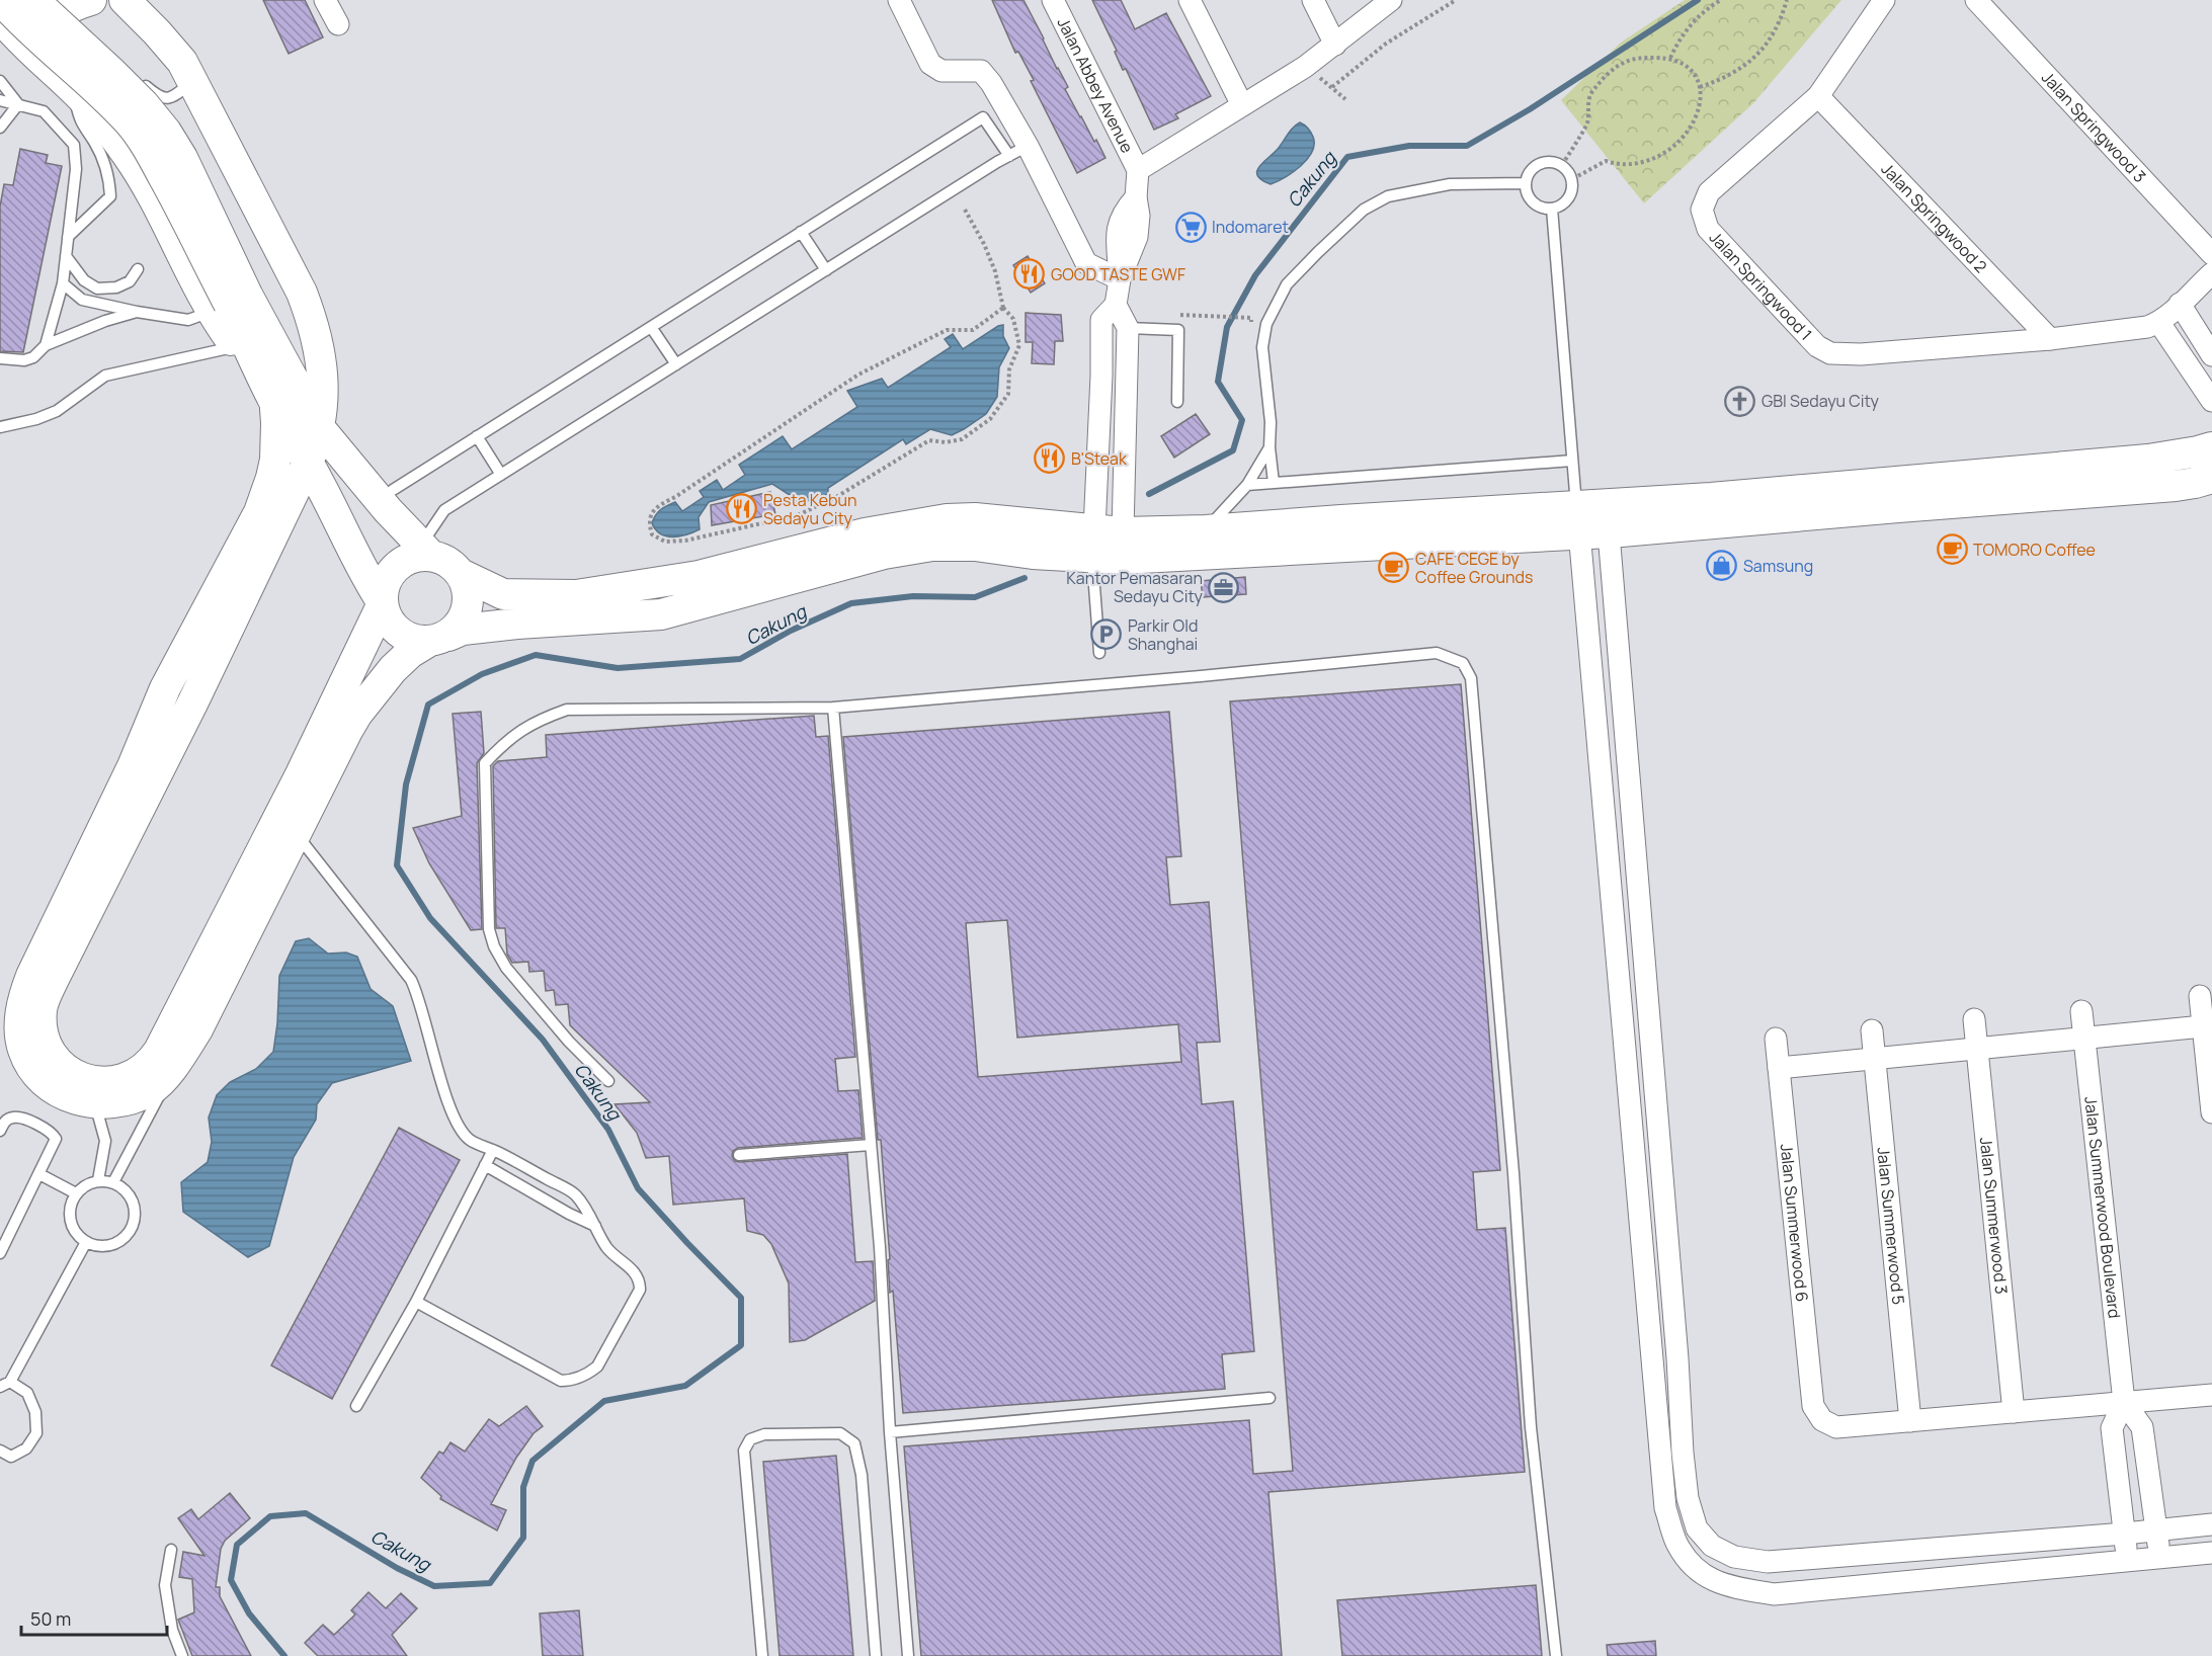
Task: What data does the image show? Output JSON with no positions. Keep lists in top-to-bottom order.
{
  "streets": {
    "street": [
      "Jalan Abbey Avenue",
      "Jalan Springwood 3",
      "Jalan Springwood 2",
      "Jalan Springwood 1",
      "Jalan Summerwood Boulevard",
      "Jalan Summerwood 3",
      "Jalan Summerwood 6",
      "Jalan Summerwood 5"
    ]
  },
  "crossings": [
    ["Jalan Springwood 2", "Jalan Springwood 1"],
    ["Jalan Summerwood 6", "Jalan Summerwood 5"]
  ],
  "water": ["Cakung"],
  "places": {
    "supermarket": ["Indomaret"],
    "restaurant": ["GOOD TASTE GWF", "B'Steak", "Pesta Kebun Sedayu City"],
    "church": ["GBI Sedayu City"],
    "cafe": ["TOMORO Coffee", "CAFE CEGE by Coffee Grounds"],
    "shop": ["Samsung"],
    "office": ["Kantor Pemasaran Sedayu City"],
    "parking": ["Parkir Old Shanghai"]
  },
  "scale_bar": "50 m"
}
